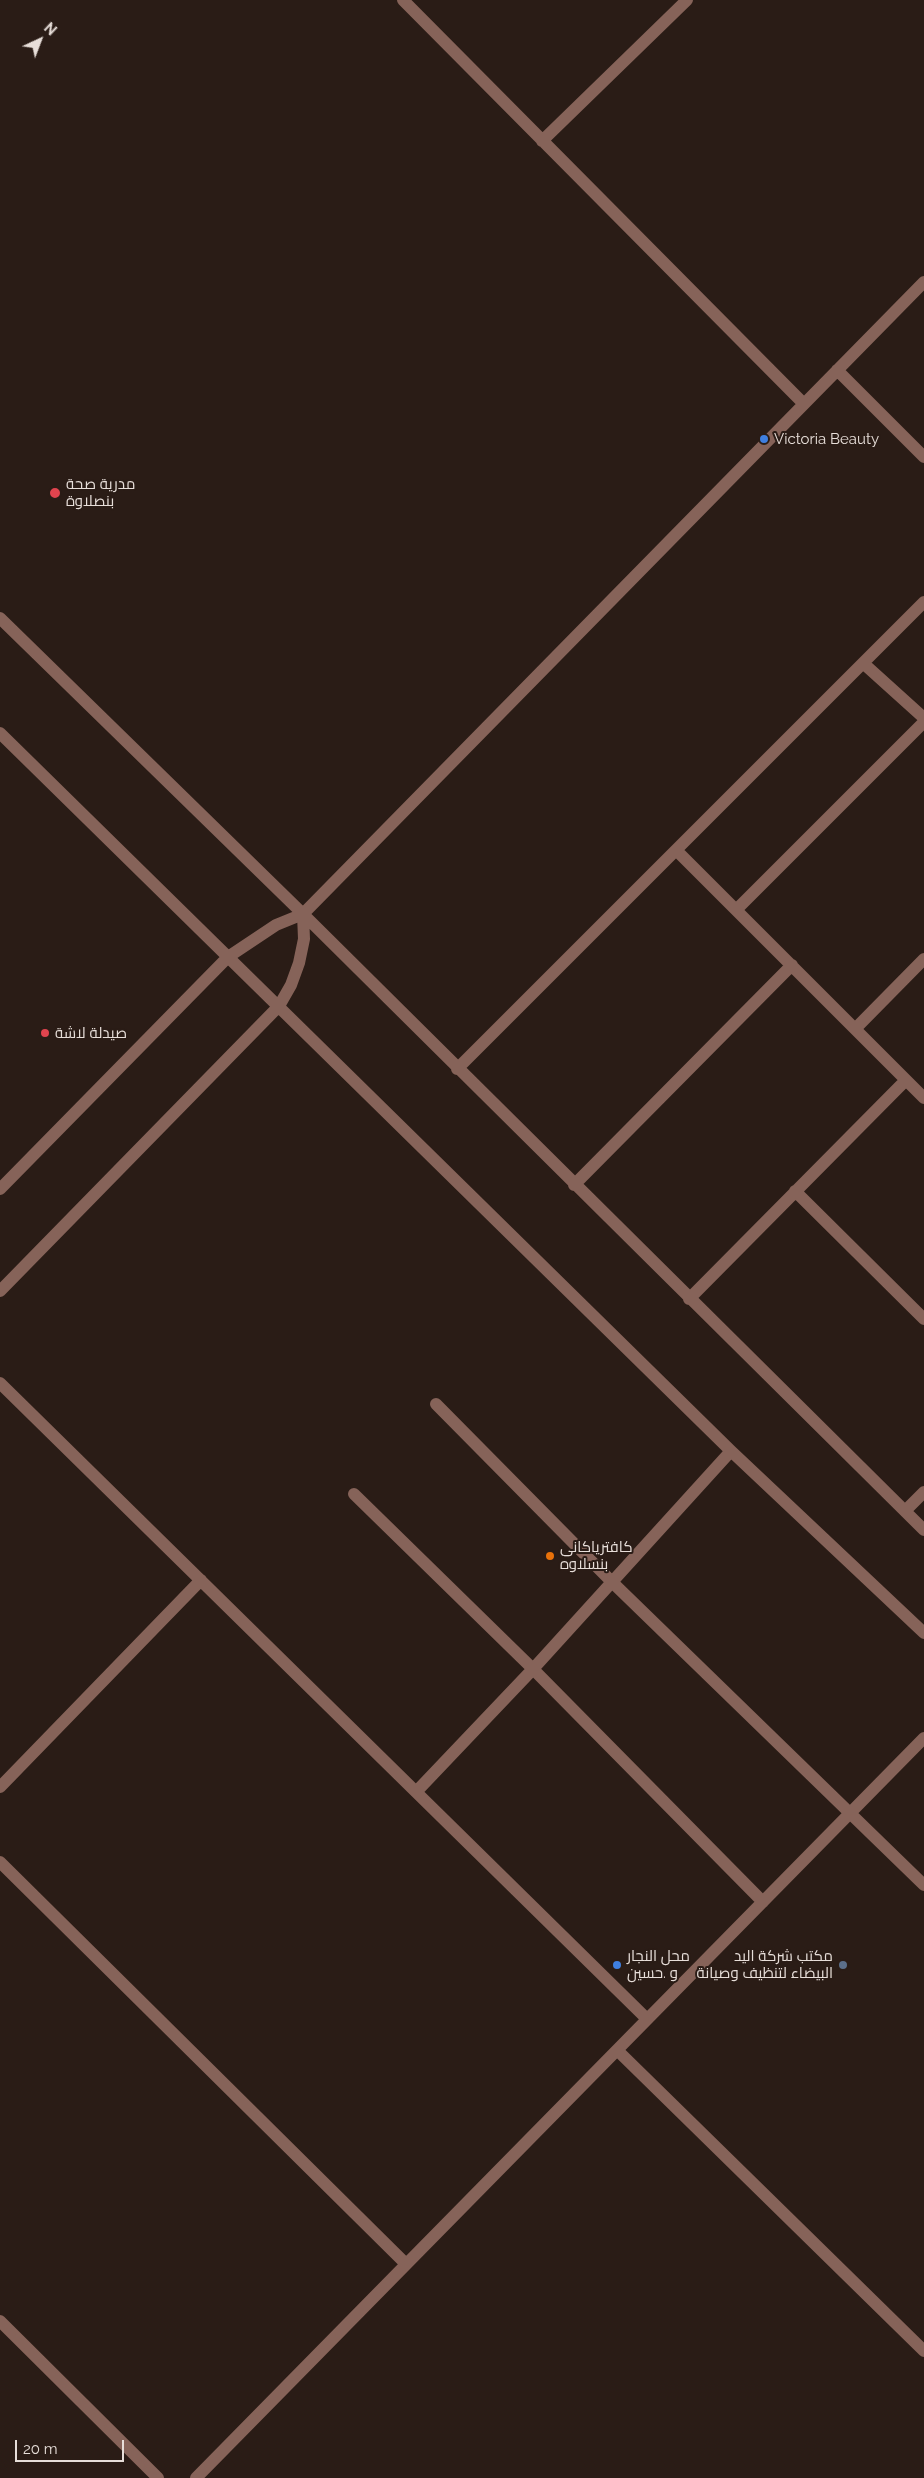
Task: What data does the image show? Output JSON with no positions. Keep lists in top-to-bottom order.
{
  "places": [
    "Victoria Beauty",
    "مدرية صحة بنصلاوة",
    "صيدلة لاشة",
    "كافترياكانى بنسلاوه",
    "محل النجار و .حسين",
    "مكتب شركة الید البیضاء لتنظیف وصیانة"
  ],
  "scale_bar": "20 m",
  "north": "top right"
}
